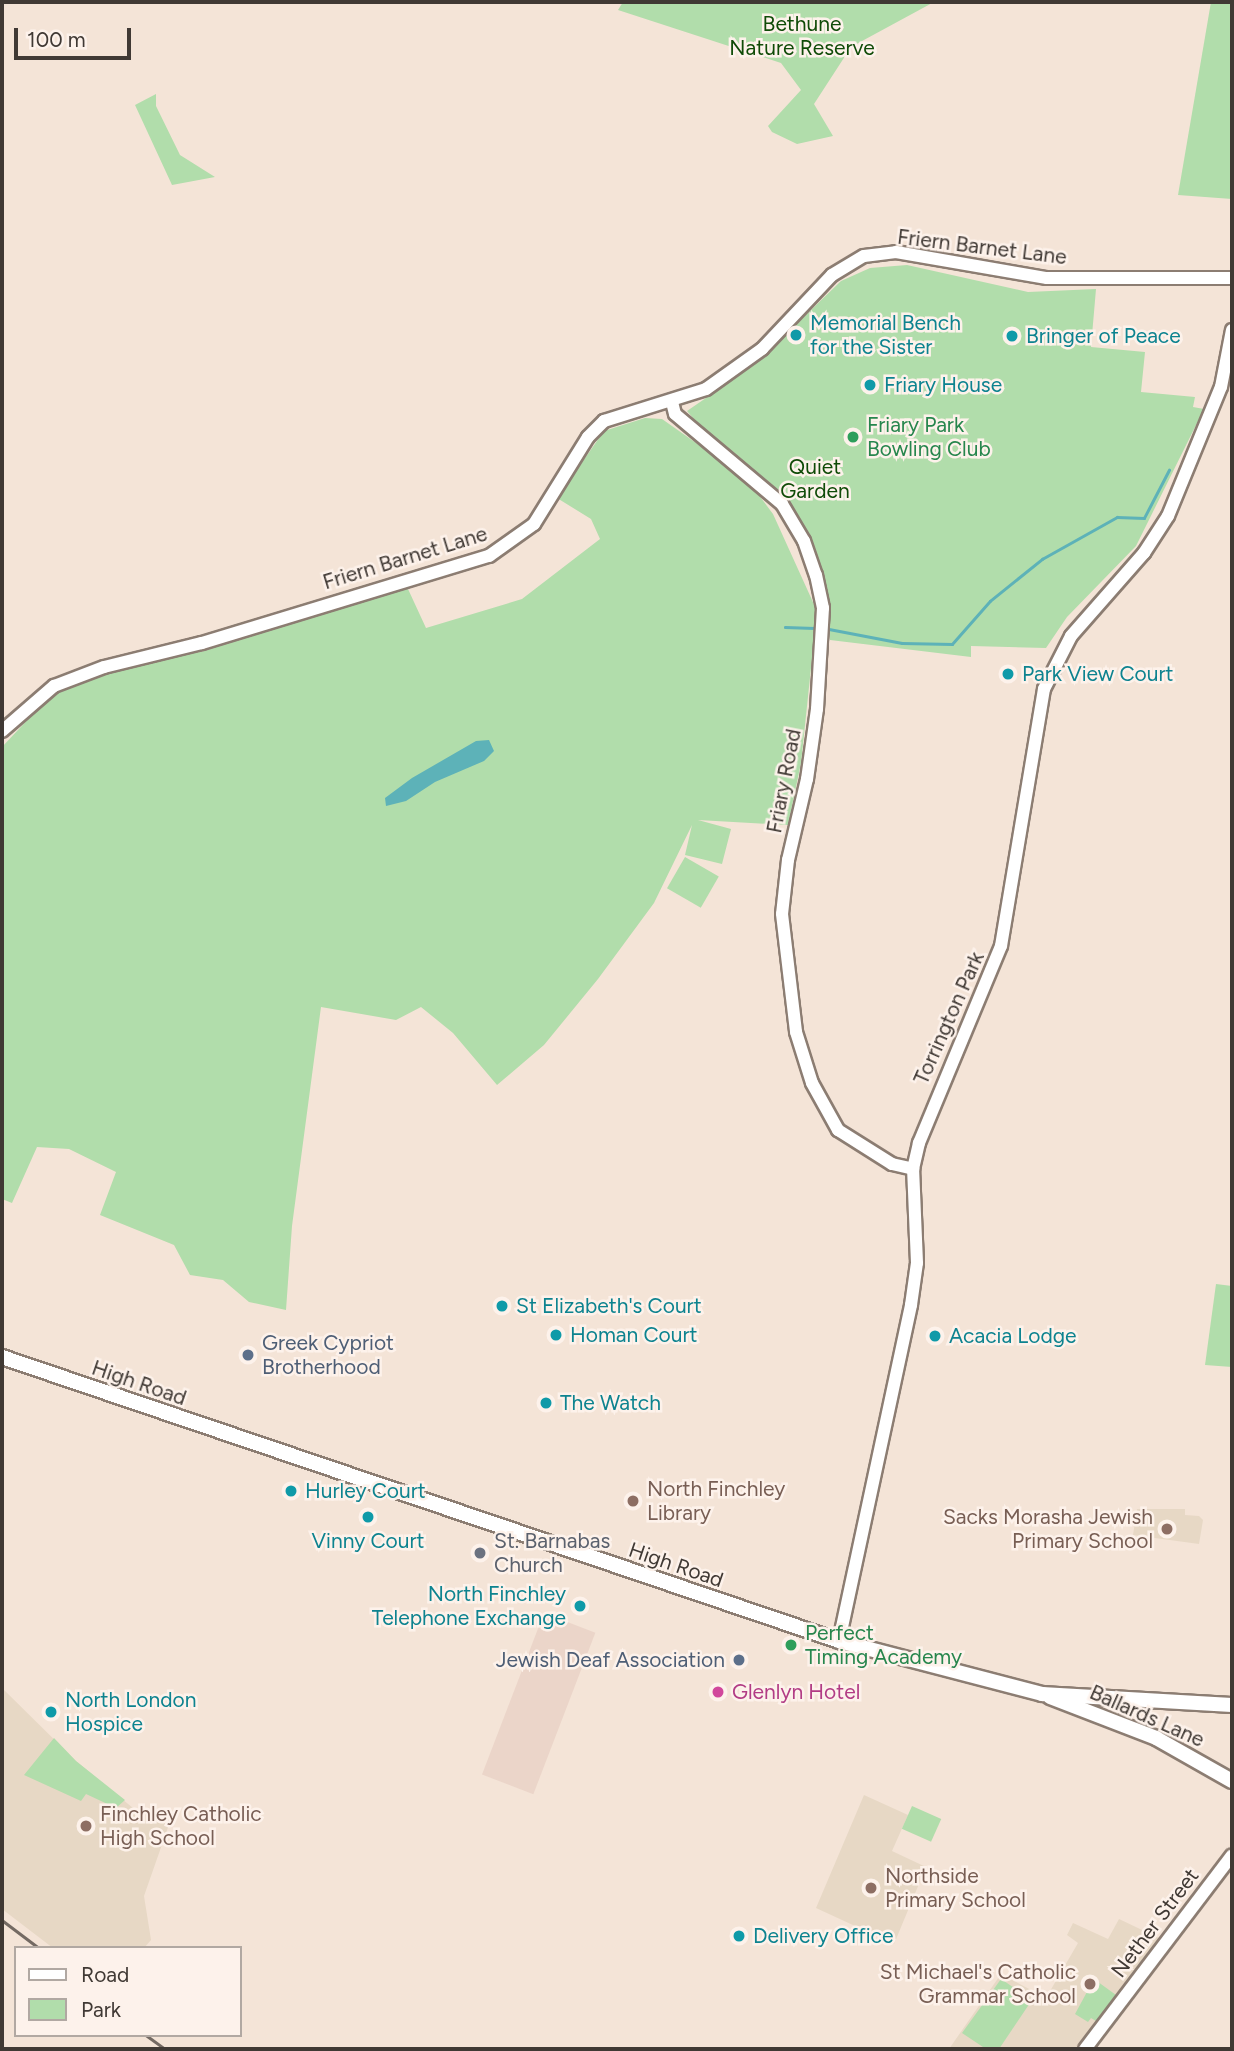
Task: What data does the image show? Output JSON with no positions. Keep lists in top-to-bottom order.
{
  "streets": {
    "main road": ["High Road", "Ballards Lane"],
    "street": [
      "Friern Barnet Lane",
      "Friary Road",
      "Torrington Park",
      "Nether Street"
    ]
  },
  "crossings": [
    ["Friern Barnet Lane", "Friary Road"],
    ["Friary Road", "Torrington Park"],
    ["Torrington Park", "High Road"],
    ["High Road", "Ballards Lane"]
  ],
  "parks": ["Bethune Nature Reserve", "Quiet Garden"],
  "places": [
    "Memorial Bench for the Sister",
    "Bringer of Peace",
    "Friary House",
    "Friary Park Bowling Club",
    "Park View Court",
    "St Elizabeth's Court",
    "Homan Court",
    "Acacia Lodge",
    "Greek Cypriot Brotherhood",
    "The Watch",
    "Hurley Court",
    "North Finchley Library",
    "Vinny Court",
    "Sacks Morasha Jewish Primary School",
    "St. Barnabas Church",
    "North Finchley Telephone Exchange",
    "Perfect Timing Academy",
    "Jewish Deaf Association",
    "Glenlyn Hotel",
    "North London Hospice",
    "Finchley Catholic High School",
    "Northside Primary School",
    "Delivery Office",
    "St Michael's Catholic Grammar School"
  ],
  "legend": ["Road", "Park"],
  "scale_bar": "100 m"
}
